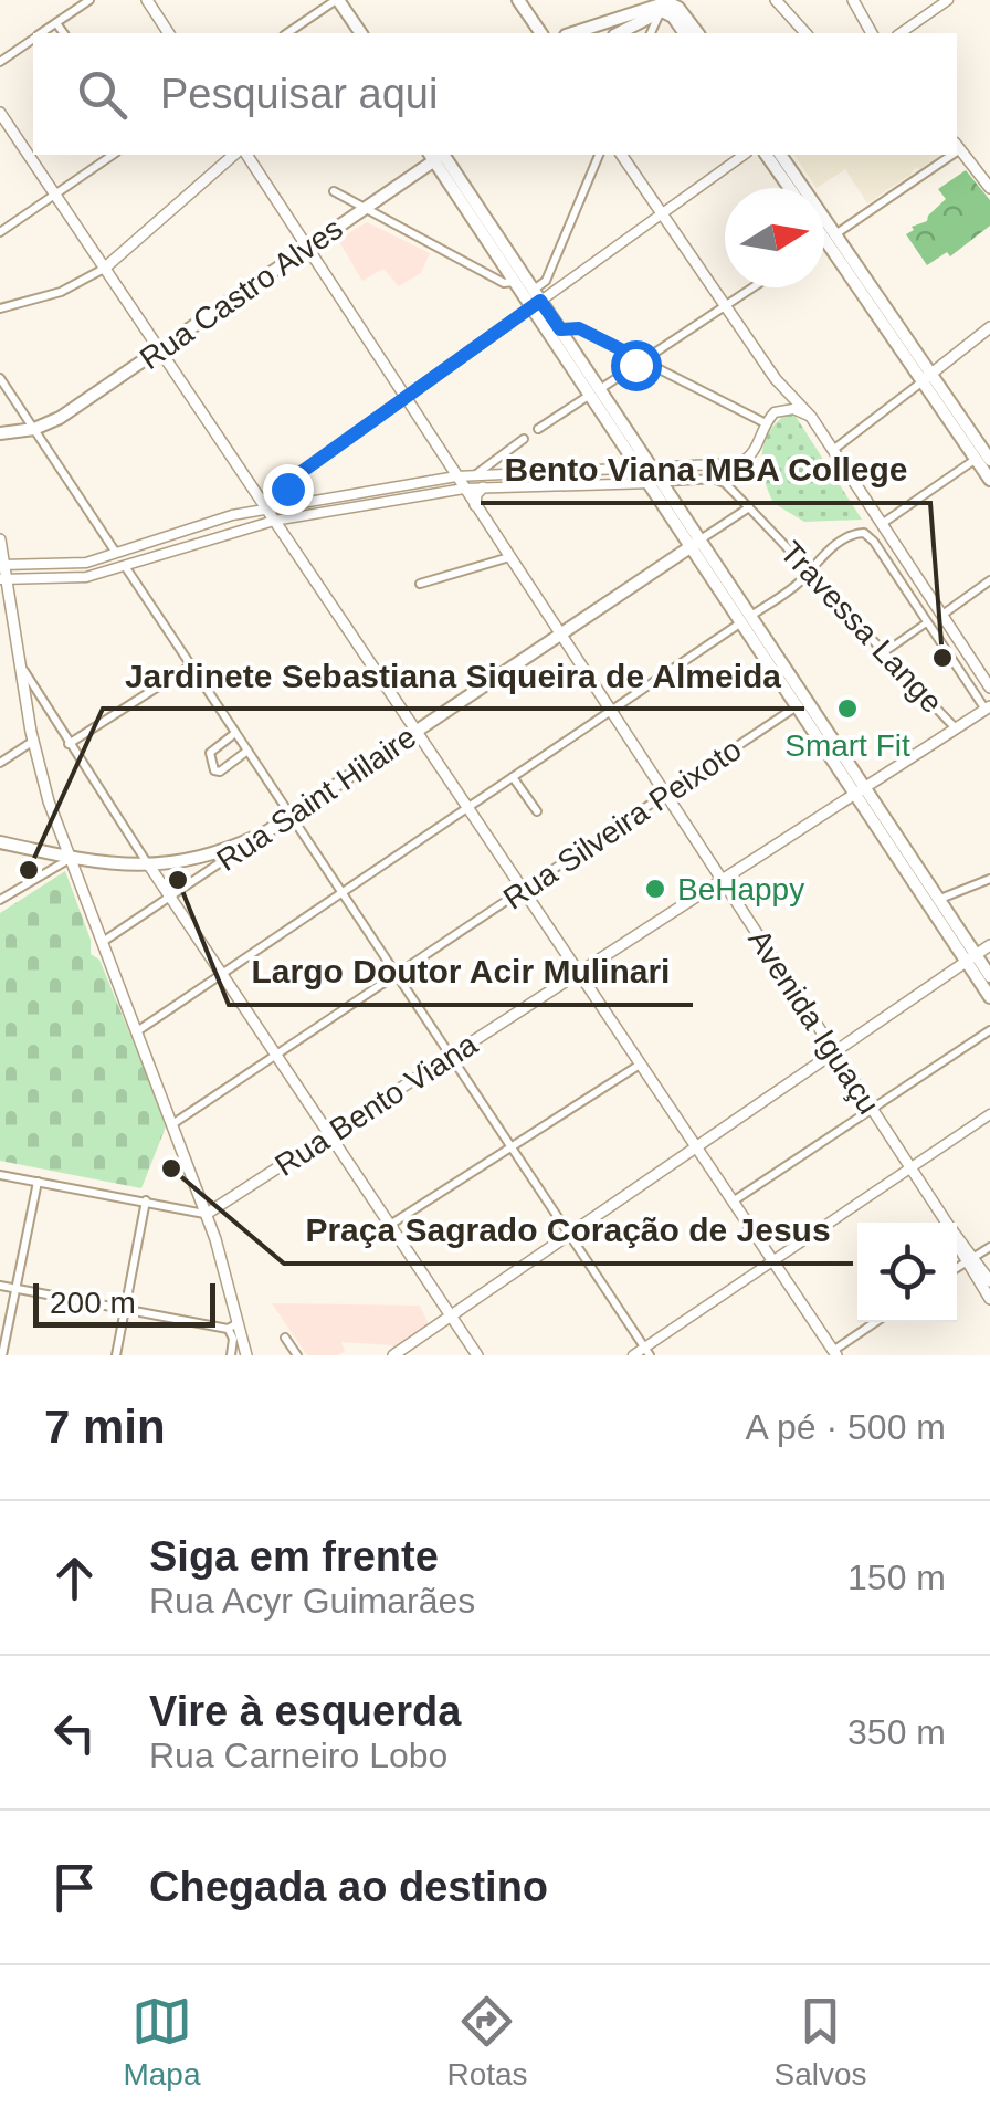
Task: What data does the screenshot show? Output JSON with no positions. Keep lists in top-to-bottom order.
{
  "streets": {
    "main road": [
      "Rua Castro Alves",
      "Rua Saint Hilaire",
      "Avenida Iguaçu",
      "Rua Bento Viana"
    ],
    "street": ["Travessa Lange", "Rua Silveira Peixoto"]
  },
  "crossings": [
    ["Rua Castro Alves", "Avenida Iguaçu"],
    ["Travessa Lange", "Rua Saint Hilaire"],
    ["Travessa Lange", "Rua Bento Viana"],
    ["Rua Saint Hilaire", "Avenida Iguaçu"],
    ["Rua Silveira Peixoto", "Avenida Iguaçu"],
    ["Avenida Iguaçu", "Rua Bento Viana"]
  ],
  "places": [
    "Bento Viana MBA College",
    "Smart Fit",
    "Jardinete Sebastiana Siqueira de Almeida",
    "Largo Doutor Acir Mulinari",
    "BeHappy",
    "Praça Sagrado Coração de Jesus"
  ],
  "scale_bar": "200 m",
  "north": "right",
  "page": {
    "search": "Pesquisar aqui",
    "scale": "200 m",
    "heading": ["7 min", "A pé · 500 m"],
    "list": [
      ["Siga em frente", "Rua Acyr Guimarães", "150 m"],
      ["Vire à esquerda", "Rua Carneiro Lobo", "350 m"],
      "Chegada ao destino"
    ],
    "nav": ["Mapa", "Rotas", "Salvos"]
  }
}
